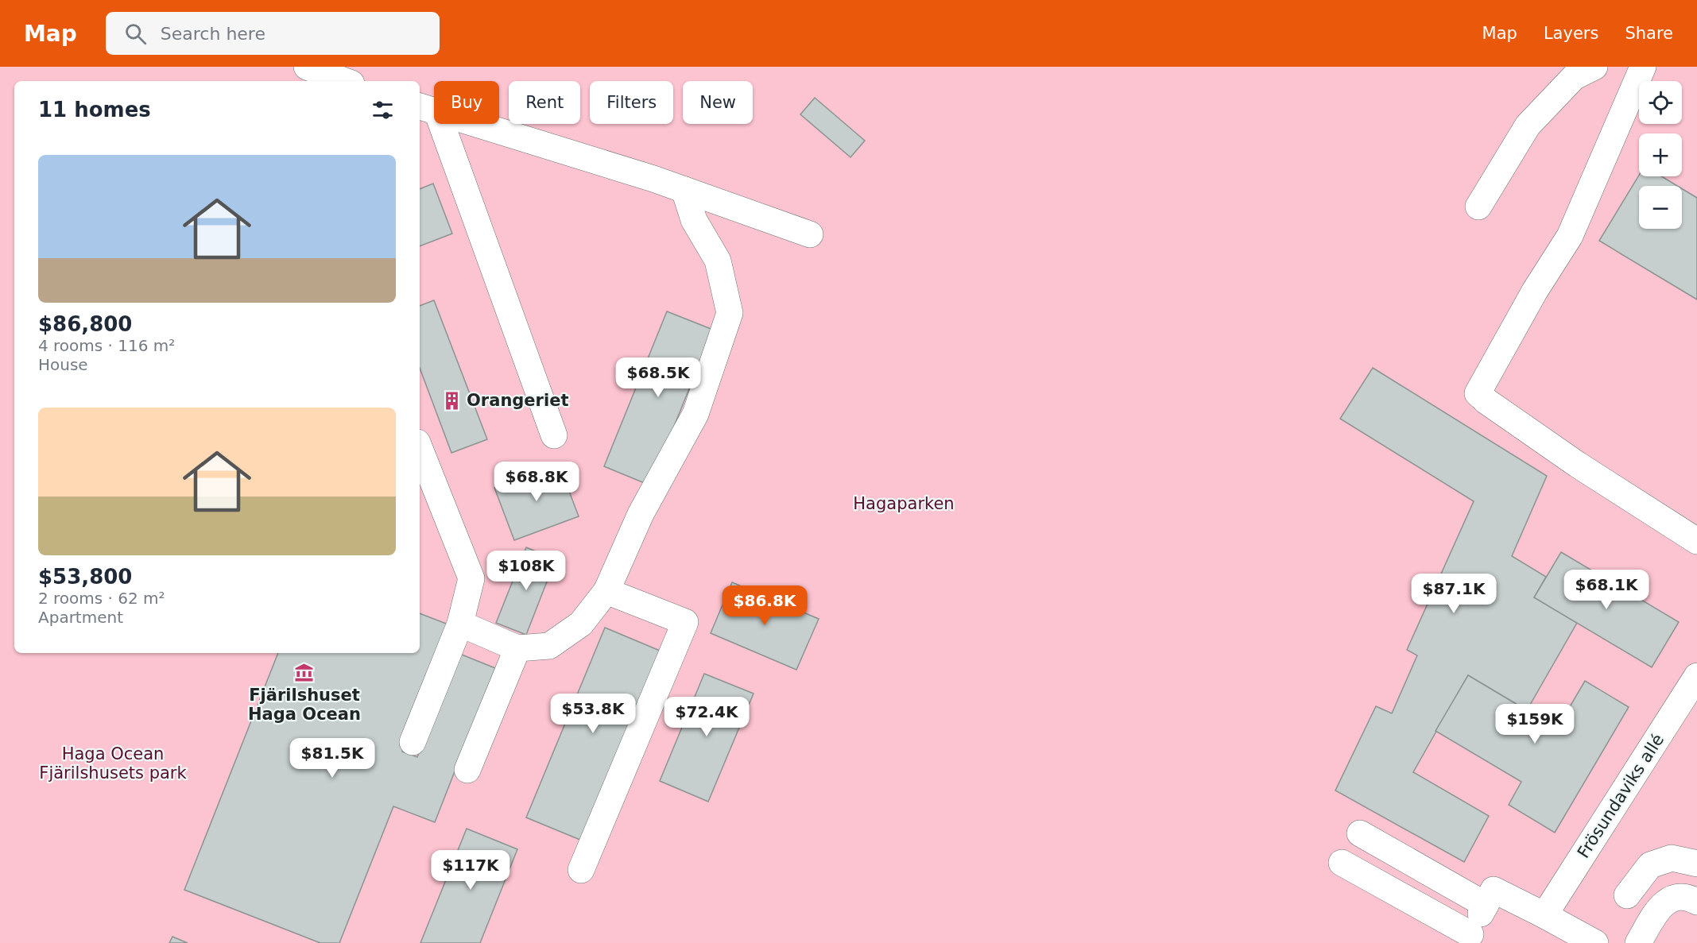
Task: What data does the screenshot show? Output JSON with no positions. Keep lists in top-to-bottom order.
{
  "streets": {
    "street": ["Frösundaviks allé"]
  },
  "parks": ["Hagaparken", "Haga Ocean Fjärilshusets park"],
  "places": {
    "building": ["Orangeriet"],
    "museum": ["Fjärilshuset Haga Ocean"]
  },
  "page": {
    "header": "Map",
    "search": "Search here",
    "nav": ["Map", "Layers", "Share"],
    "map_buttons": ["+", "−"],
    "chip": [
      "Buy",
      "Rent",
      "Filters",
      "New"
    ],
    "heading": "11 homes",
    "list": [
      {
        "name": "$86,800",
        "note": "4 rooms · 116 m² · House"
      },
      {
        "name": "$53,800",
        "note": "2 rooms · 62 m² · Apartment"
      }
    ],
    "price": [
      "$68.5K",
      "$68.8K",
      "$108K",
      "$68.1K",
      "$87.1K",
      "$86.8K",
      "$53.8K",
      "$72.4K",
      "$159K",
      "$81.5K",
      "$117K"
    ]
  }
}
